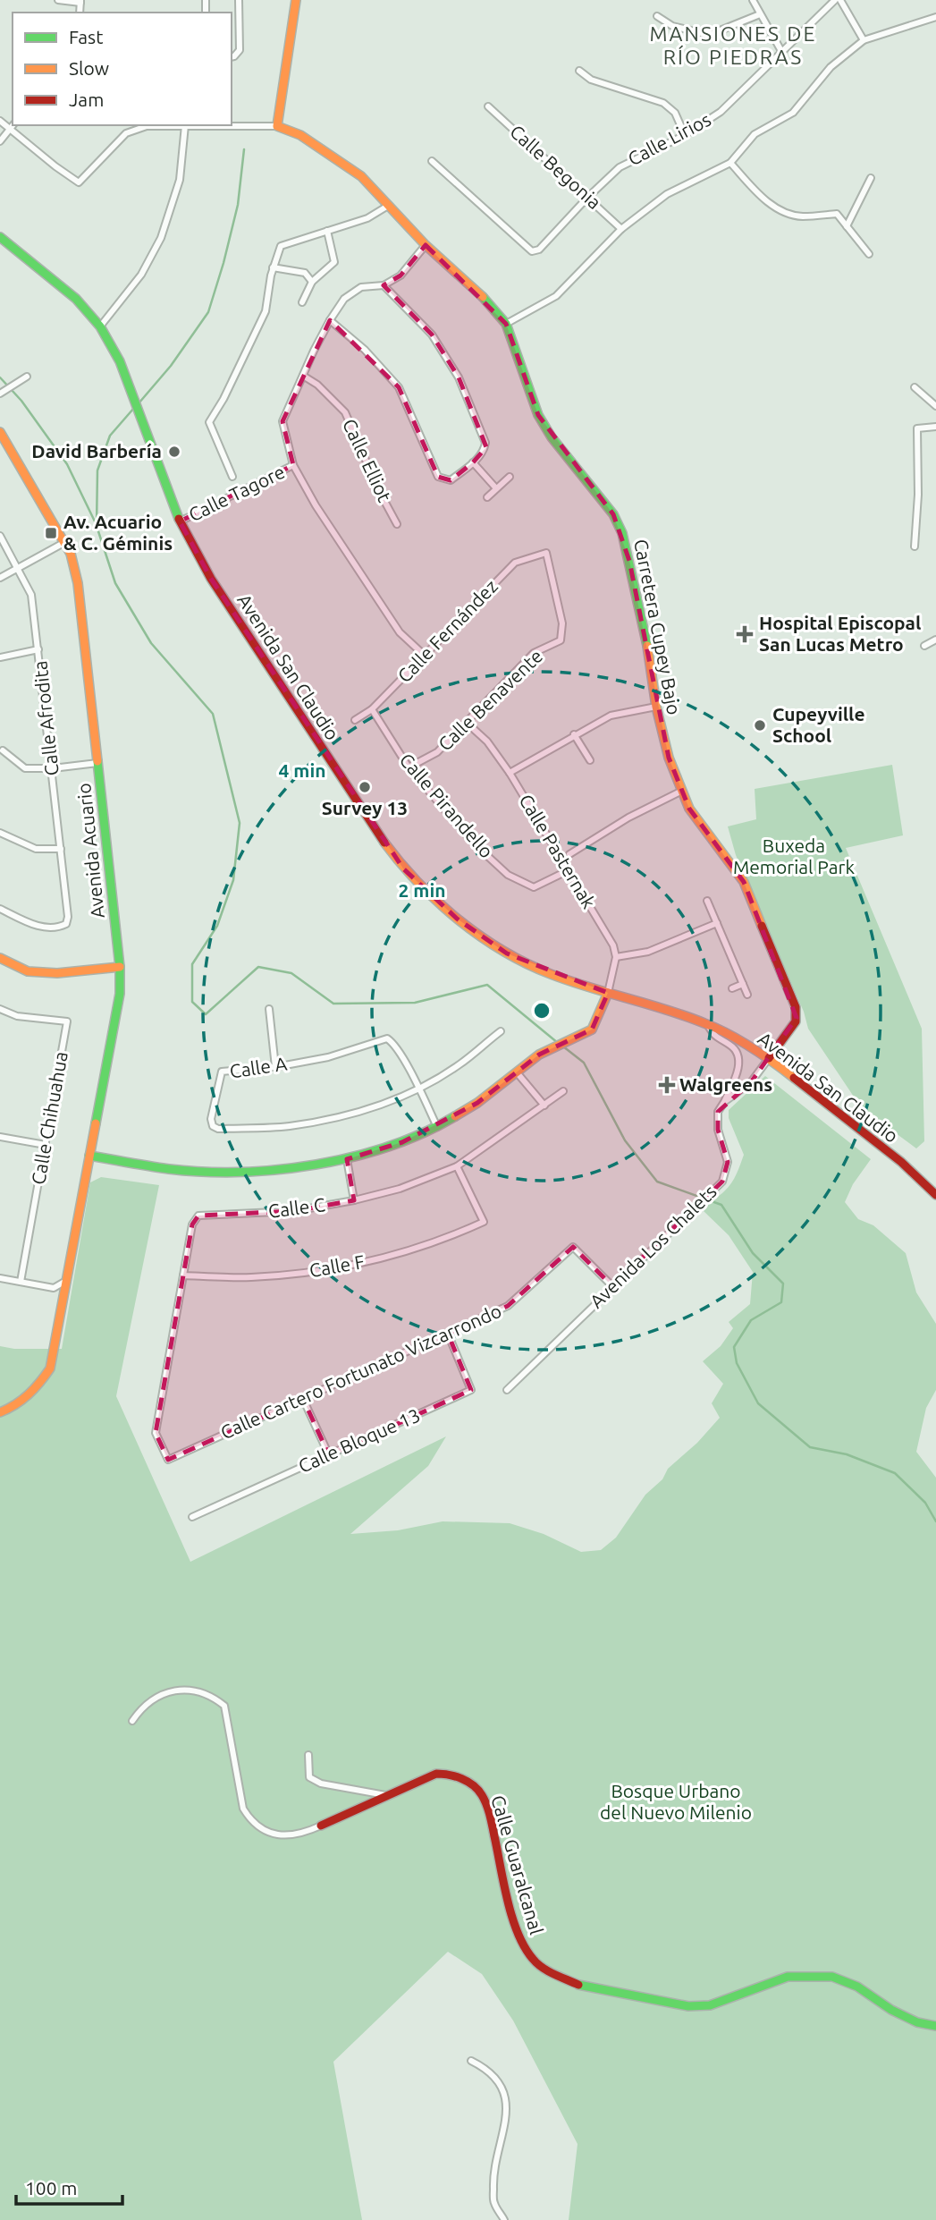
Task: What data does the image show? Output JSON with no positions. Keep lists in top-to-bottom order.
{
  "streets": {
    "street": [
      "Calle Lirios",
      "Calle Begonia",
      "Calle Elliot",
      "Calle Tagore",
      "Carretera Cupey Bajo",
      "Calle Fernández",
      "Avenida San Claudio",
      "Calle Benavente",
      "Calle Afrodita",
      "Calle Pirandello",
      "Avenida Acuario",
      "Calle Pasternak",
      "Calle A",
      "Calle Chihuahua",
      "Calle C",
      "Avenida Los Chalets",
      "Calle F",
      "Calle Cartero Fortunato Vizcarrondo",
      "Calle Bloque 13",
      "Calle Guaralcanal"
    ]
  },
  "crossings": [
    ["Calle Lirios", "Calle Begonia"],
    ["Calle Tagore", "Avenida San Claudio"],
    ["Carretera Cupey Bajo", "Avenida San Claudio"],
    ["Calle Fernández", "Calle Benavente"],
    ["Calle Fernández", "Calle Pirandello"],
    ["Avenida San Claudio", "Avenida Los Chalets"],
    ["Calle Benavente", "Calle Pirandello"],
    ["Calle Benavente", "Calle Pasternak"],
    ["Calle Pirandello", "Calle Pasternak"],
    ["Calle C", "Calle F"],
    ["Calle C", "Calle Cartero Fortunato Vizcarrondo"],
    ["Avenida Los Chalets", "Calle Cartero Fortunato Vizcarrondo"],
    ["Calle Cartero Fortunato Vizcarrondo", "Calle Bloque 13"]
  ],
  "districts": ["MANSIONES DE RÍO PIEDRAS"],
  "parks": ["Buxeda Memorial Park", "Bosque Urbano del Nuevo Milenio"],
  "places": {
    "other": ["David Barbería", "Cupeyville School", "Survey 13"],
    "transit": ["Av. Acuario & C. Géminis"],
    "health": ["Hospital Episcopal San Lucas Metro", "Walgreens"]
  },
  "legend": ["Fast", "Slow", "Jam"],
  "scale_bar": "100 m",
  "rings": ["4 min", "2 min"]
}
